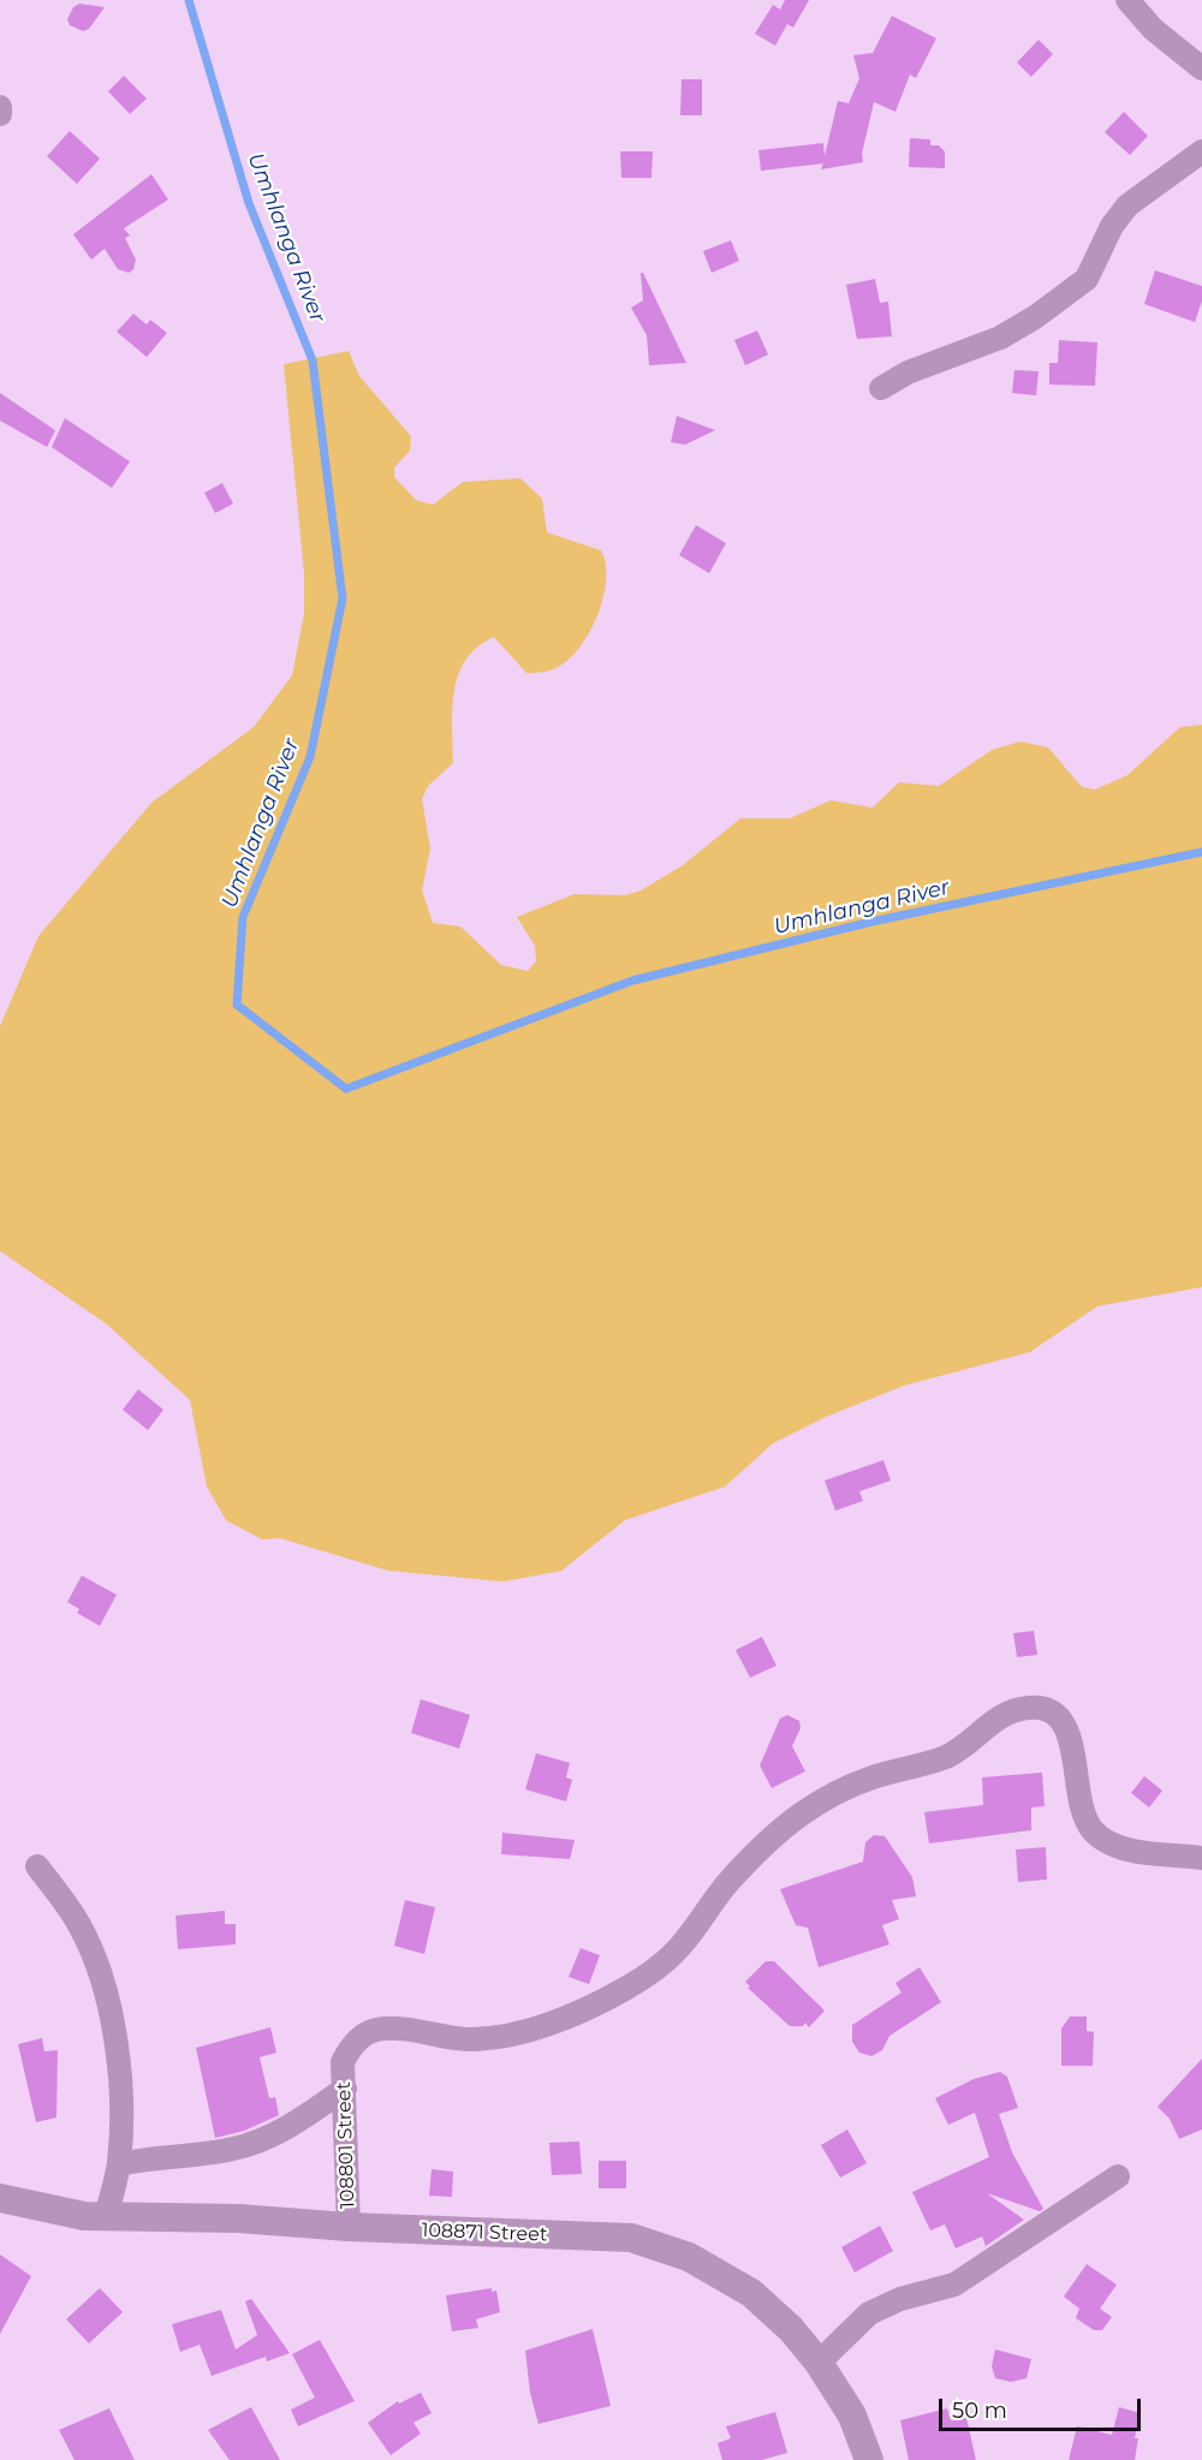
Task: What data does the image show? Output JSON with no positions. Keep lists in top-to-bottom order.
{
  "streets": {
    "street": ["108801 Street", "108871 Street"]
  },
  "crossings": [
    ["108801 Street", "108871 Street"]
  ],
  "water": ["Umhlanga River"],
  "scale_bar": "50 m"
}
